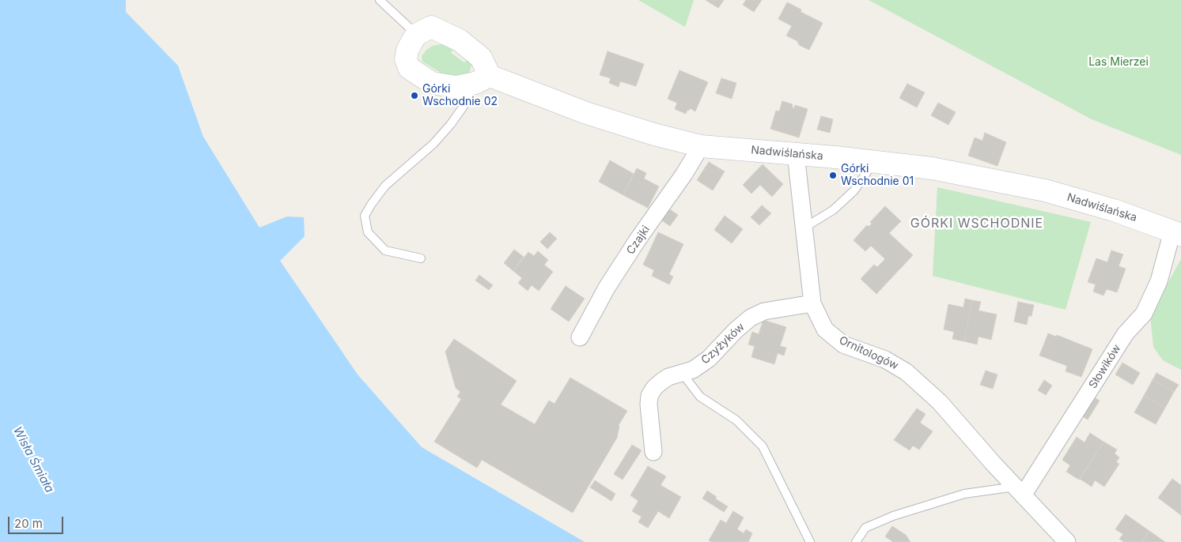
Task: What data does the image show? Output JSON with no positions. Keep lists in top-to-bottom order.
{
  "streets": {
    "street": [
      "Nadwiślańska",
      "Czajki",
      "Czyżyków",
      "Ornitologów",
      "Słowików"
    ]
  },
  "crossings": [
    ["Nadwiślańska", "Czajki"],
    ["Nadwiślańska", "Ornitologów"],
    ["Nadwiślańska", "Słowików"],
    ["Czyżyków", "Ornitologów"],
    ["Ornitologów", "Słowików"]
  ],
  "districts": ["GÓRKI WSCHODNIE"],
  "water": ["Wisła Śmiała"],
  "parks": ["Las Mierzei"],
  "places": ["Górki Wschodnie 02", "Górki Wschodnie 01"],
  "scale_bar": "20 m"
}
